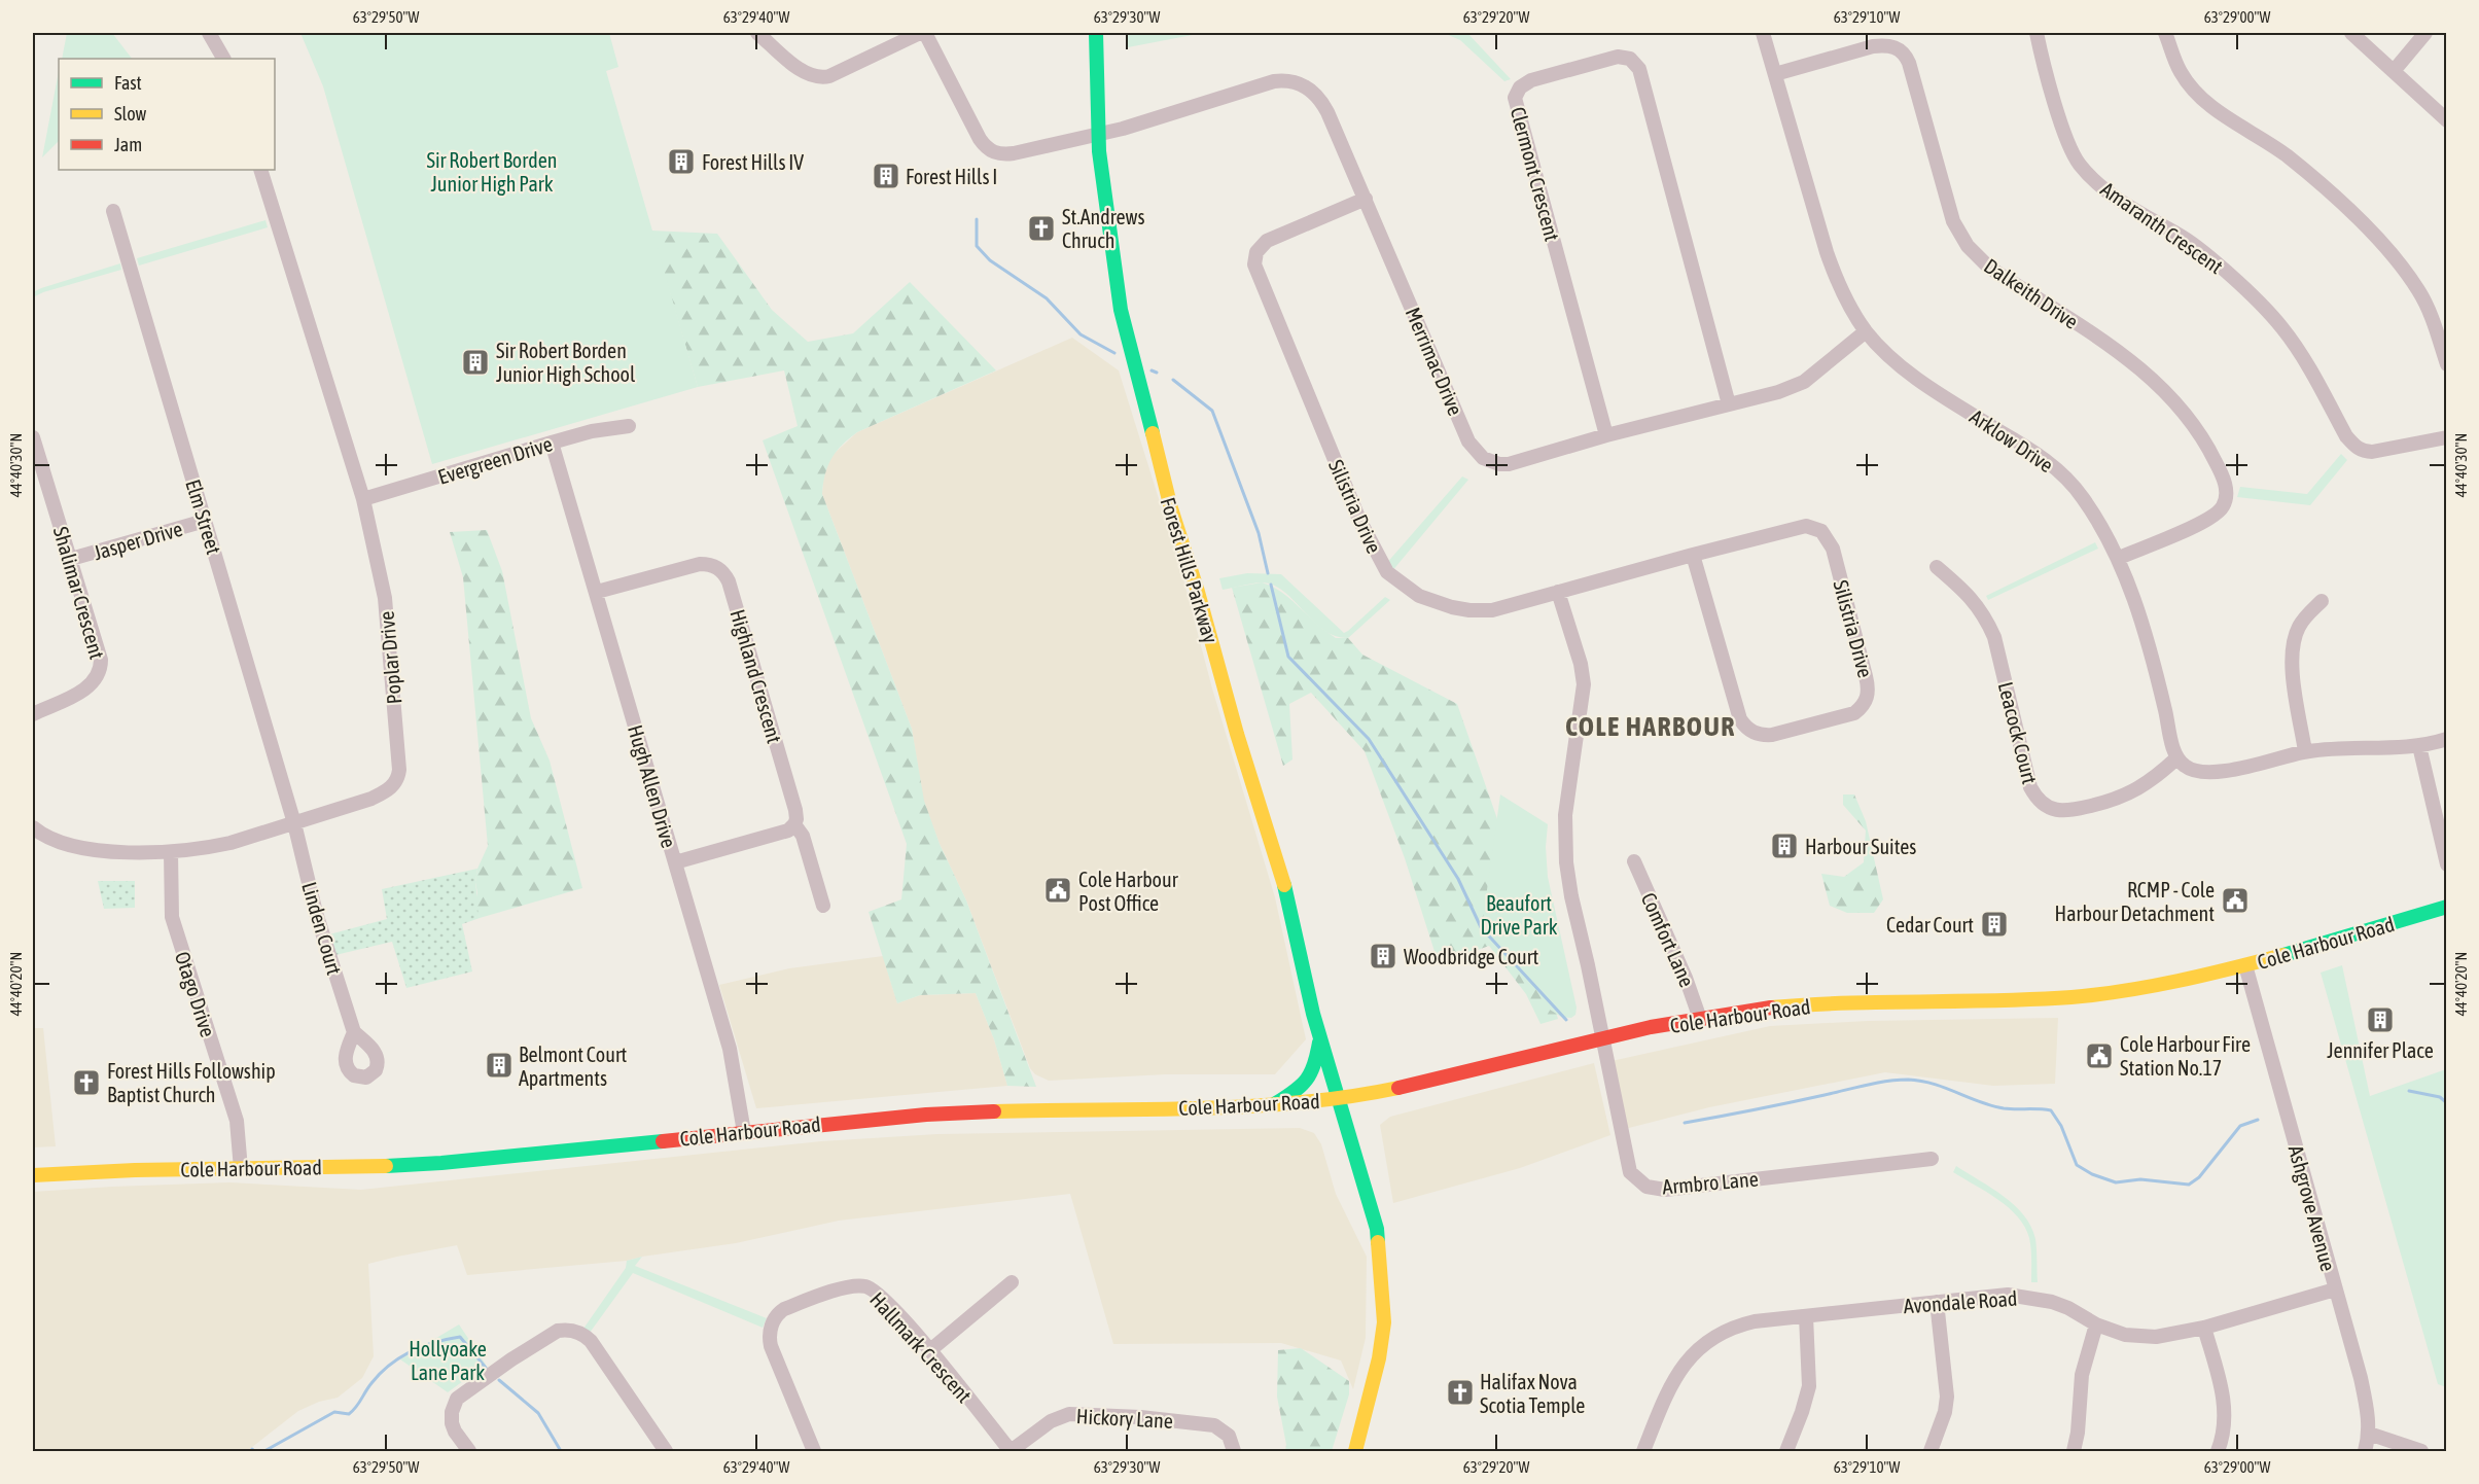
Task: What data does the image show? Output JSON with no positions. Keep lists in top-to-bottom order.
{
  "streets": {
    "main road": ["Forest Hills Parkway", "Cole Harbour Road"],
    "street": [
      "Clermont Crescent",
      "Amaranth Crescent",
      "Dalkeith Drive",
      "Merrimac Drive",
      "Arklow Drive",
      "Evergreen Drive",
      "Silistria Drive",
      "Elm Street",
      "Jasper Drive",
      "Shalimar Crescent",
      "Poplar Drive",
      "Highland Crescent",
      "Leacock Court",
      "Hugh Allen Drive",
      "Linden Court",
      "Comfort Lane",
      "Otago Drive",
      "Armbro Lane",
      "Ashgrove Avenue",
      "Avondale Road",
      "Hallmark Crescent",
      "Hickory Lane"
    ]
  },
  "crossings": [
    ["Clermont Crescent", "Merrimac Drive"],
    ["Dalkeith Drive", "Arklow Drive"],
    ["Merrimac Drive", "Arklow Drive"],
    ["Merrimac Drive", "Silistria Drive"],
    ["Merrimac Drive", "Forest Hills Parkway"],
    ["Arklow Drive", "Leacock Court"],
    ["Evergreen Drive", "Poplar Drive"],
    ["Evergreen Drive", "Hugh Allen Drive"],
    ["Elm Street", "Jasper Drive"],
    ["Elm Street", "Poplar Drive"],
    ["Elm Street", "Linden Court"],
    ["Jasper Drive", "Shalimar Crescent"],
    ["Forest Hills Parkway", "Cole Harbour Road"],
    ["Poplar Drive", "Linden Court"],
    ["Poplar Drive", "Otago Drive"],
    ["Highland Crescent", "Hugh Allen Drive"],
    ["Hugh Allen Drive", "Cole Harbour Road"],
    ["Comfort Lane", "Cole Harbour Road"],
    ["Cole Harbour Road", "Otago Drive"],
    ["Cole Harbour Road", "Armbro Lane"],
    ["Cole Harbour Road", "Ashgrove Avenue"],
    ["Ashgrove Avenue", "Avondale Road"],
    ["Hallmark Crescent", "Hickory Lane"]
  ],
  "districts": ["COLE HARBOUR"],
  "parks": ["Sir Robert Borden Junior High Park", "Beaufort Drive Park", "Hollyoake Lane Park"],
  "places": {
    "building": [
      "Forest Hills IV",
      "Forest Hills I",
      "Sir Robert Borden Junior High School",
      "Harbour Suites",
      "Cedar Court",
      "Woodbridge Court",
      "Jennifer Place",
      "Belmont Court Apartments"
    ],
    "church": ["St.Andrews Chruch", "Forest Hills Followship Baptist Church", "Halifax Nova Scotia Temple"],
    "public building": ["Cole Harbour Post Office", "RCMP - Cole Harbour Detachment", "Cole Harbour Fire Station No.17"]
  },
  "legend": ["Fast", "Slow", "Jam"],
  "coordinates": [
    "63°29'50\"W",
    "63°29'40\"W",
    "63°29'30\"W",
    "63°29'20\"W",
    "63°29'10\"W",
    "63°29'00\"W",
    "44°40'30\"N",
    "44°40'20\"N"
  ]
}
